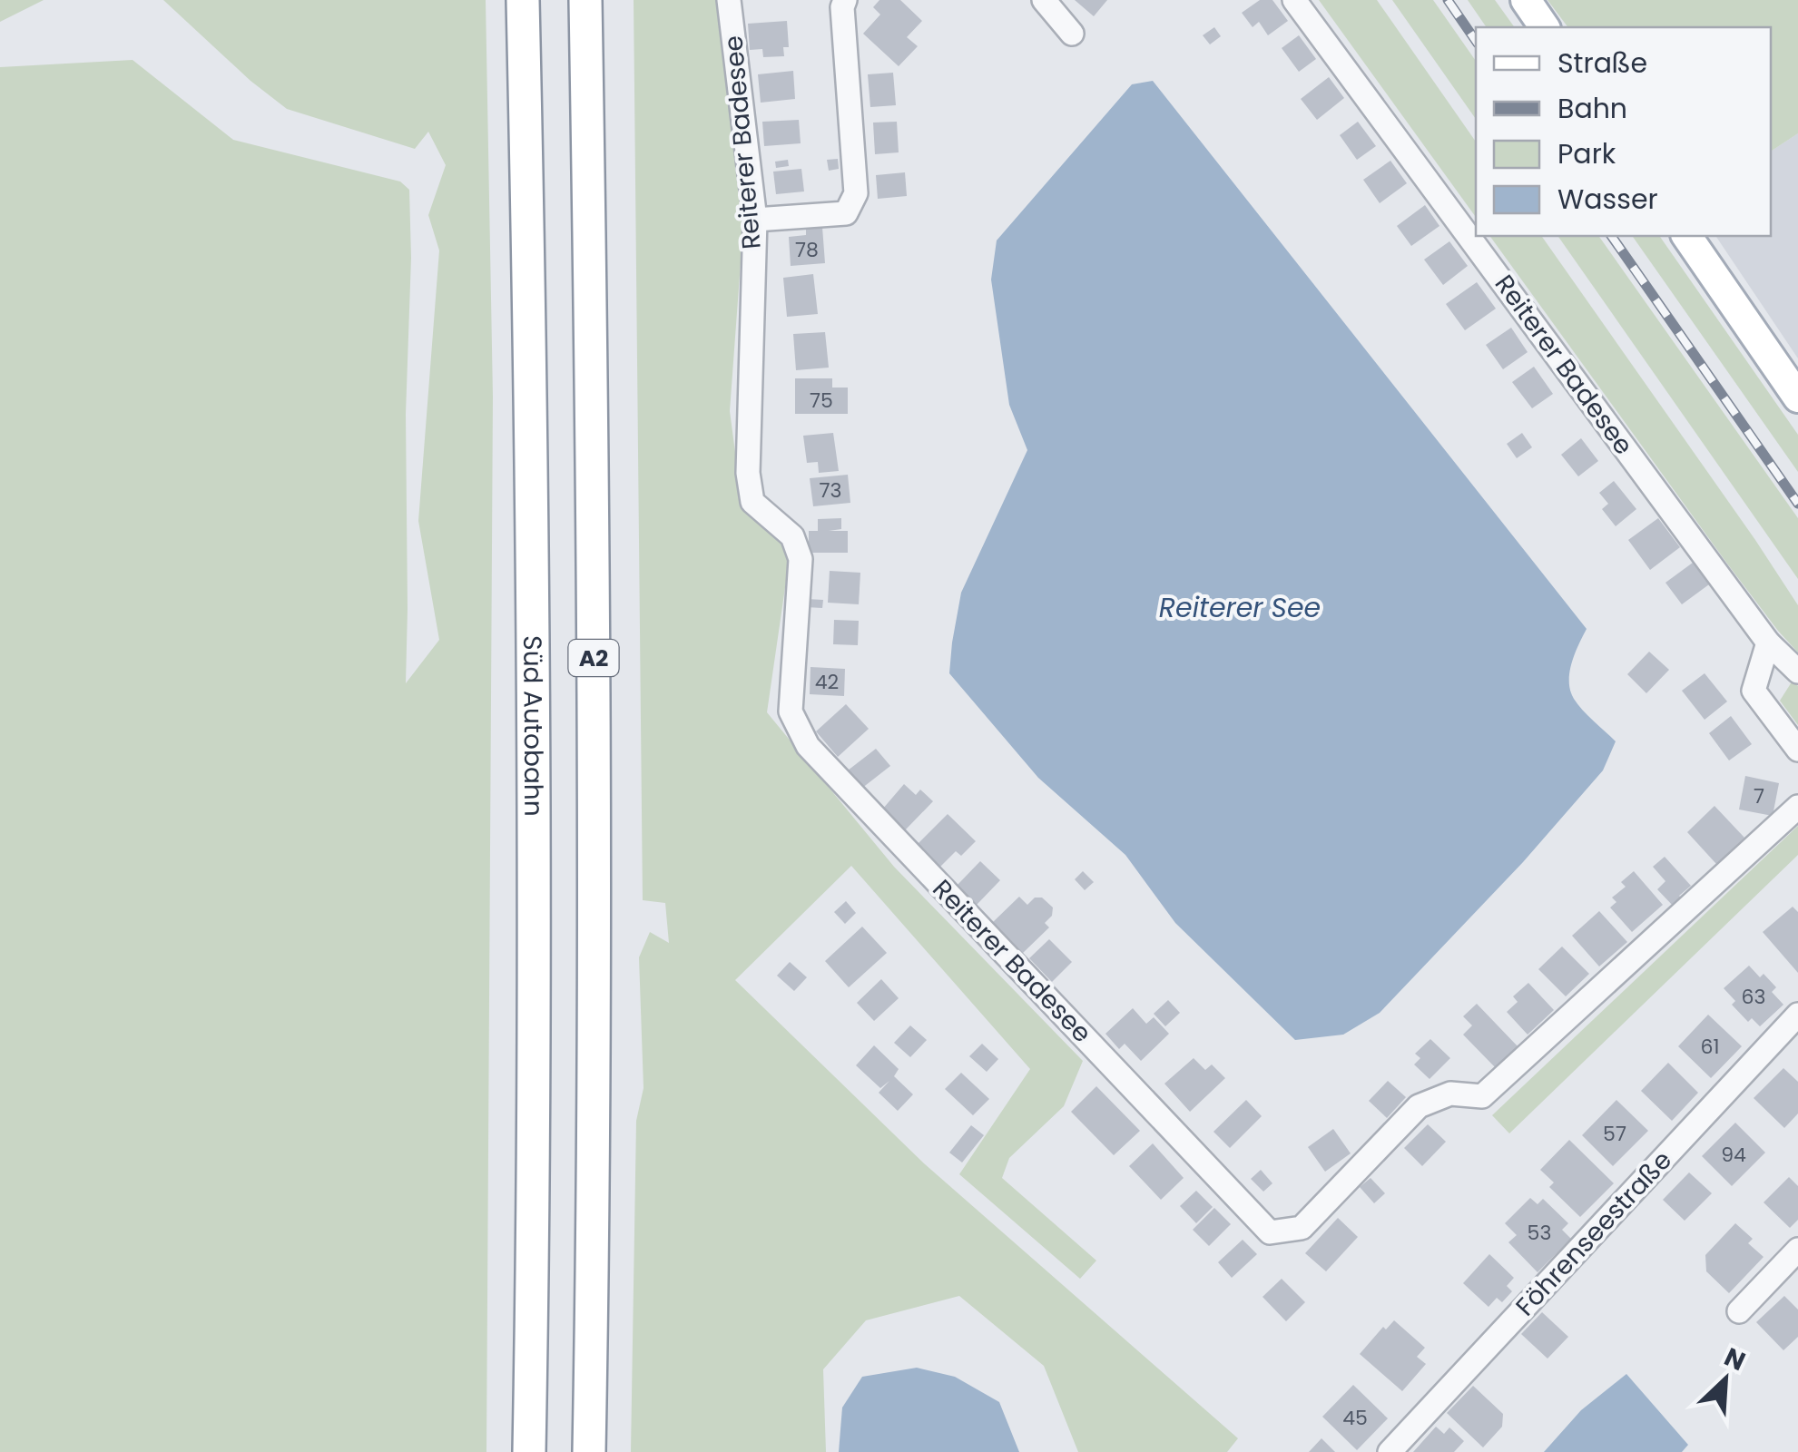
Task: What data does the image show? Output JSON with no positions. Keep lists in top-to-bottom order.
{
  "streets": {
    "highway": ["A2", "Süd Autobahn"],
    "street": ["Reiterer Badesee", "Föhrenseestraße"]
  },
  "water": ["Reiterer See"],
  "house_numbers": [
    "78",
    "75",
    "73",
    "42",
    "7",
    "63",
    "61",
    "57",
    "94",
    "53",
    "45"
  ],
  "legend": [
    "Straße",
    "Bahn",
    "Park",
    "Wasser"
  ],
  "north": "top right"
}
